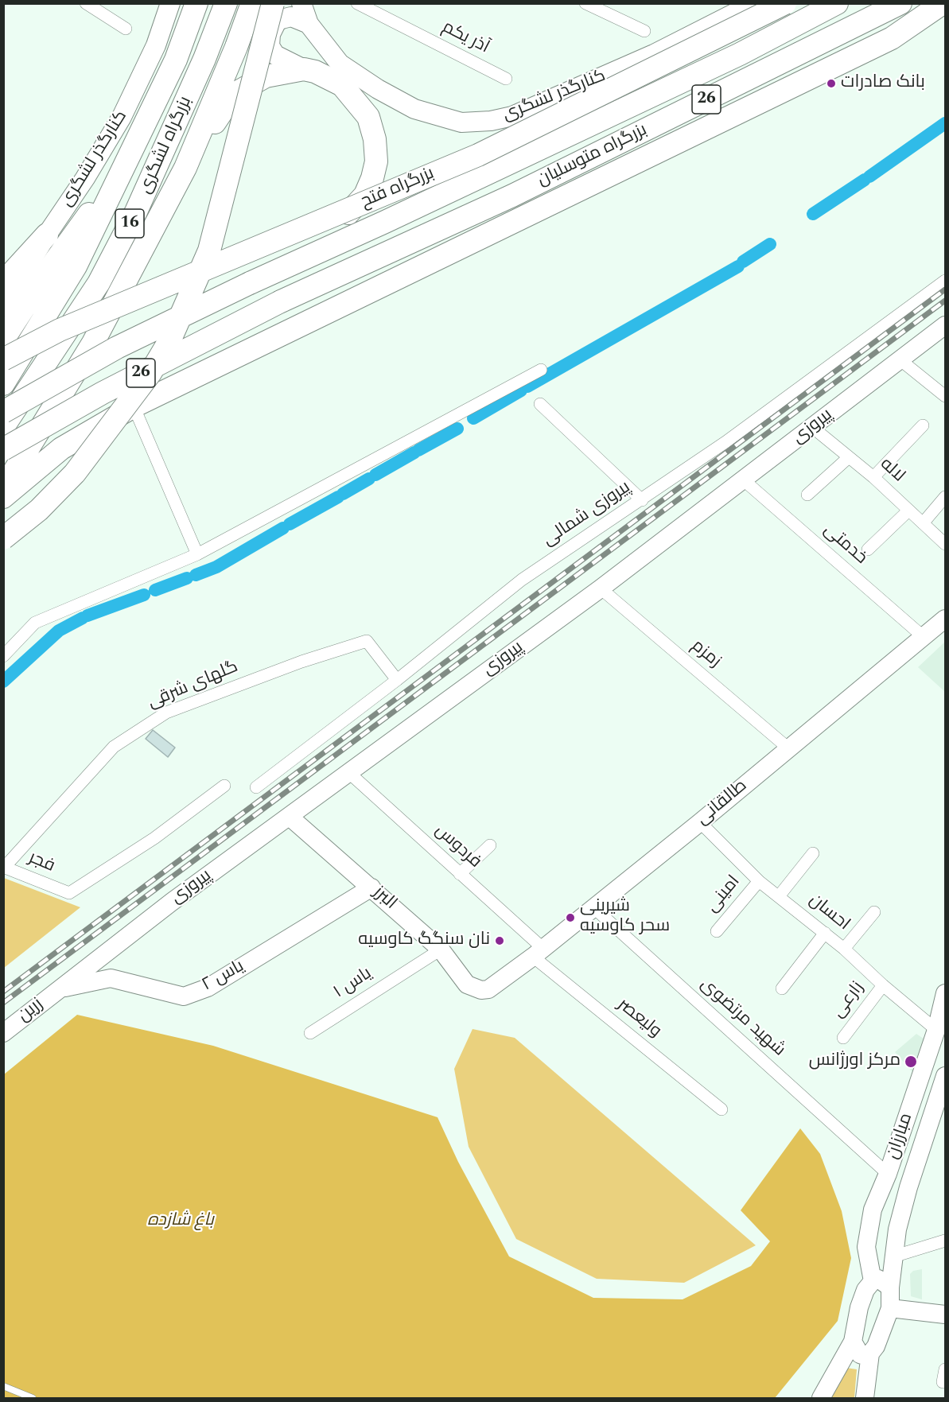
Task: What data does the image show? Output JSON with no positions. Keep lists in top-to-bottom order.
{
  "streets": {
    "highway": [
      "26",
      "بزرگراه لشگری",
      "بزرگراه متوسلیان",
      "بزرگراه فتح",
      "16"
    ],
    "main road": ["کنارگذر لشگری"],
    "street": [
      "آذر یکم",
      "پیروزی",
      "لاله",
      "پیروزی شمالی",
      "خدمتی",
      "زمزم",
      "گلهای شرقی",
      "طالقانی",
      "فردوس",
      "فجر",
      "امینی",
      "البرز",
      "احسان",
      "یاس ۲",
      "یاس ۱",
      "زارعی",
      "زرین",
      "شهید مرتضوی",
      "ولیعصر",
      "مبارزان"
    ]
  },
  "crossings": [
    ["26", "بزرگراه متوسلیان"],
    ["پیروزی", "لاله"],
    ["پیروزی", "خدمتی"],
    ["پیروزی", "زمزم"],
    ["پیروزی", "فردوس"],
    ["پیروزی", "البرز"],
    ["پیروزی", "یاس ۲"],
    ["پیروزی", "زرین"],
    ["پیروزی شمالی", "گلهای شرقی"],
    ["خدمتی", "طالقانی"],
    ["زمزم", "طالقانی"],
    ["گلهای شرقی", "فجر"],
    ["طالقانی", "فردوس"],
    ["طالقانی", "البرز"],
    ["طالقانی", "احسان"],
    ["طالقانی", "شهید مرتضوی"],
    ["طالقانی", "ولیعصر"],
    ["فردوس", "ولیعصر"],
    ["امینی", "احسان"],
    ["البرز", "یاس ۲"],
    ["البرز", "یاس ۱"],
    ["احسان", "زارعی"],
    ["احسان", "مبارزان"],
    ["یاس ۲", "زرین"],
    ["شهید مرتضوی", "مبارزان"]
  ],
  "parks": ["باغ شازده"],
  "places": [
    "بانک صادرات",
    "شیرینی سحر کاوسیه",
    "نان سنگگ کاوسیه",
    "مرکز اورژانس"
  ]
}
